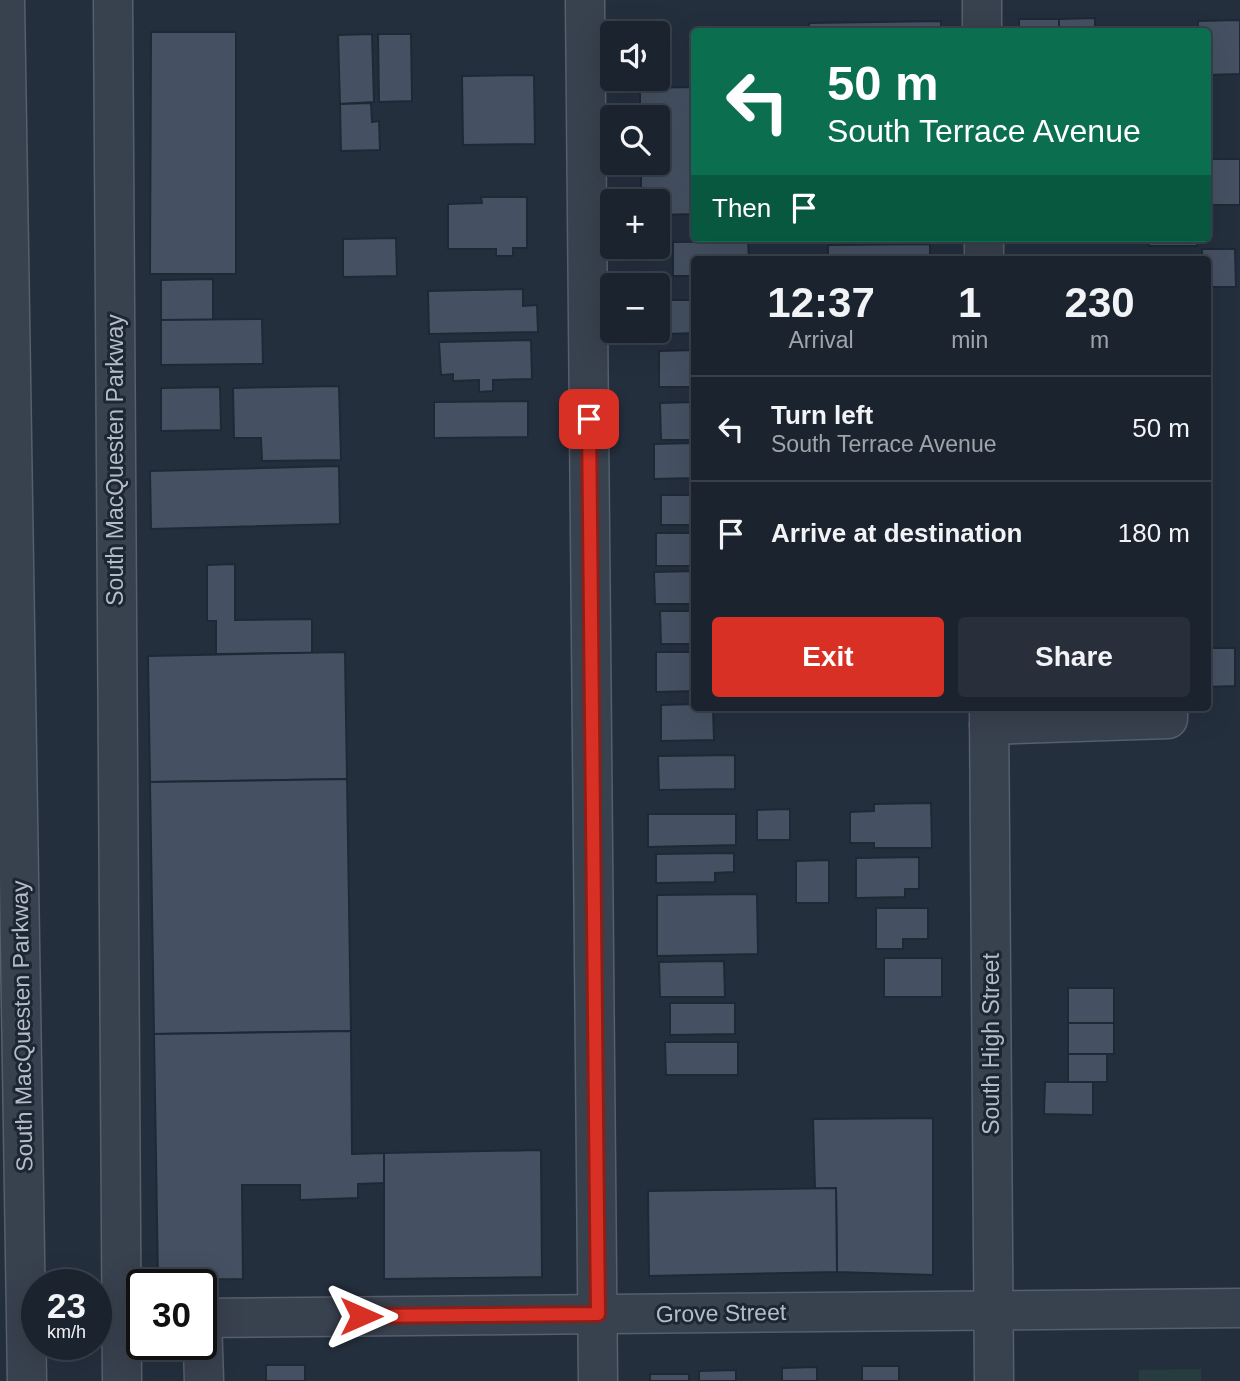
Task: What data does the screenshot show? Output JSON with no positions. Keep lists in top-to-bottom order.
{
  "streets": {
    "street": ["South MacQuesten Parkway", "South High Street", "Grove Street"]
  },
  "crossings": [
    ["South High Street", "Grove Street"]
  ],
  "page": {
    "map_buttons": ["+", "−"],
    "turn": ["50 m", "South Terrace Avenue"],
    "then": "Then",
    "eta": [
      "12:37",
      "Arrival",
      "1",
      "min",
      "230",
      "m"
    ],
    "list": [
      {
        "name": "Turn left",
        "note": "South Terrace Avenue",
        "value": "50 m"
      },
      {
        "name": "Arrive at destination",
        "value": "180 m"
      }
    ],
    "buttons": ["Exit", "Share"],
    "speed": "23 km/h",
    "limit": "30"
  }
}
